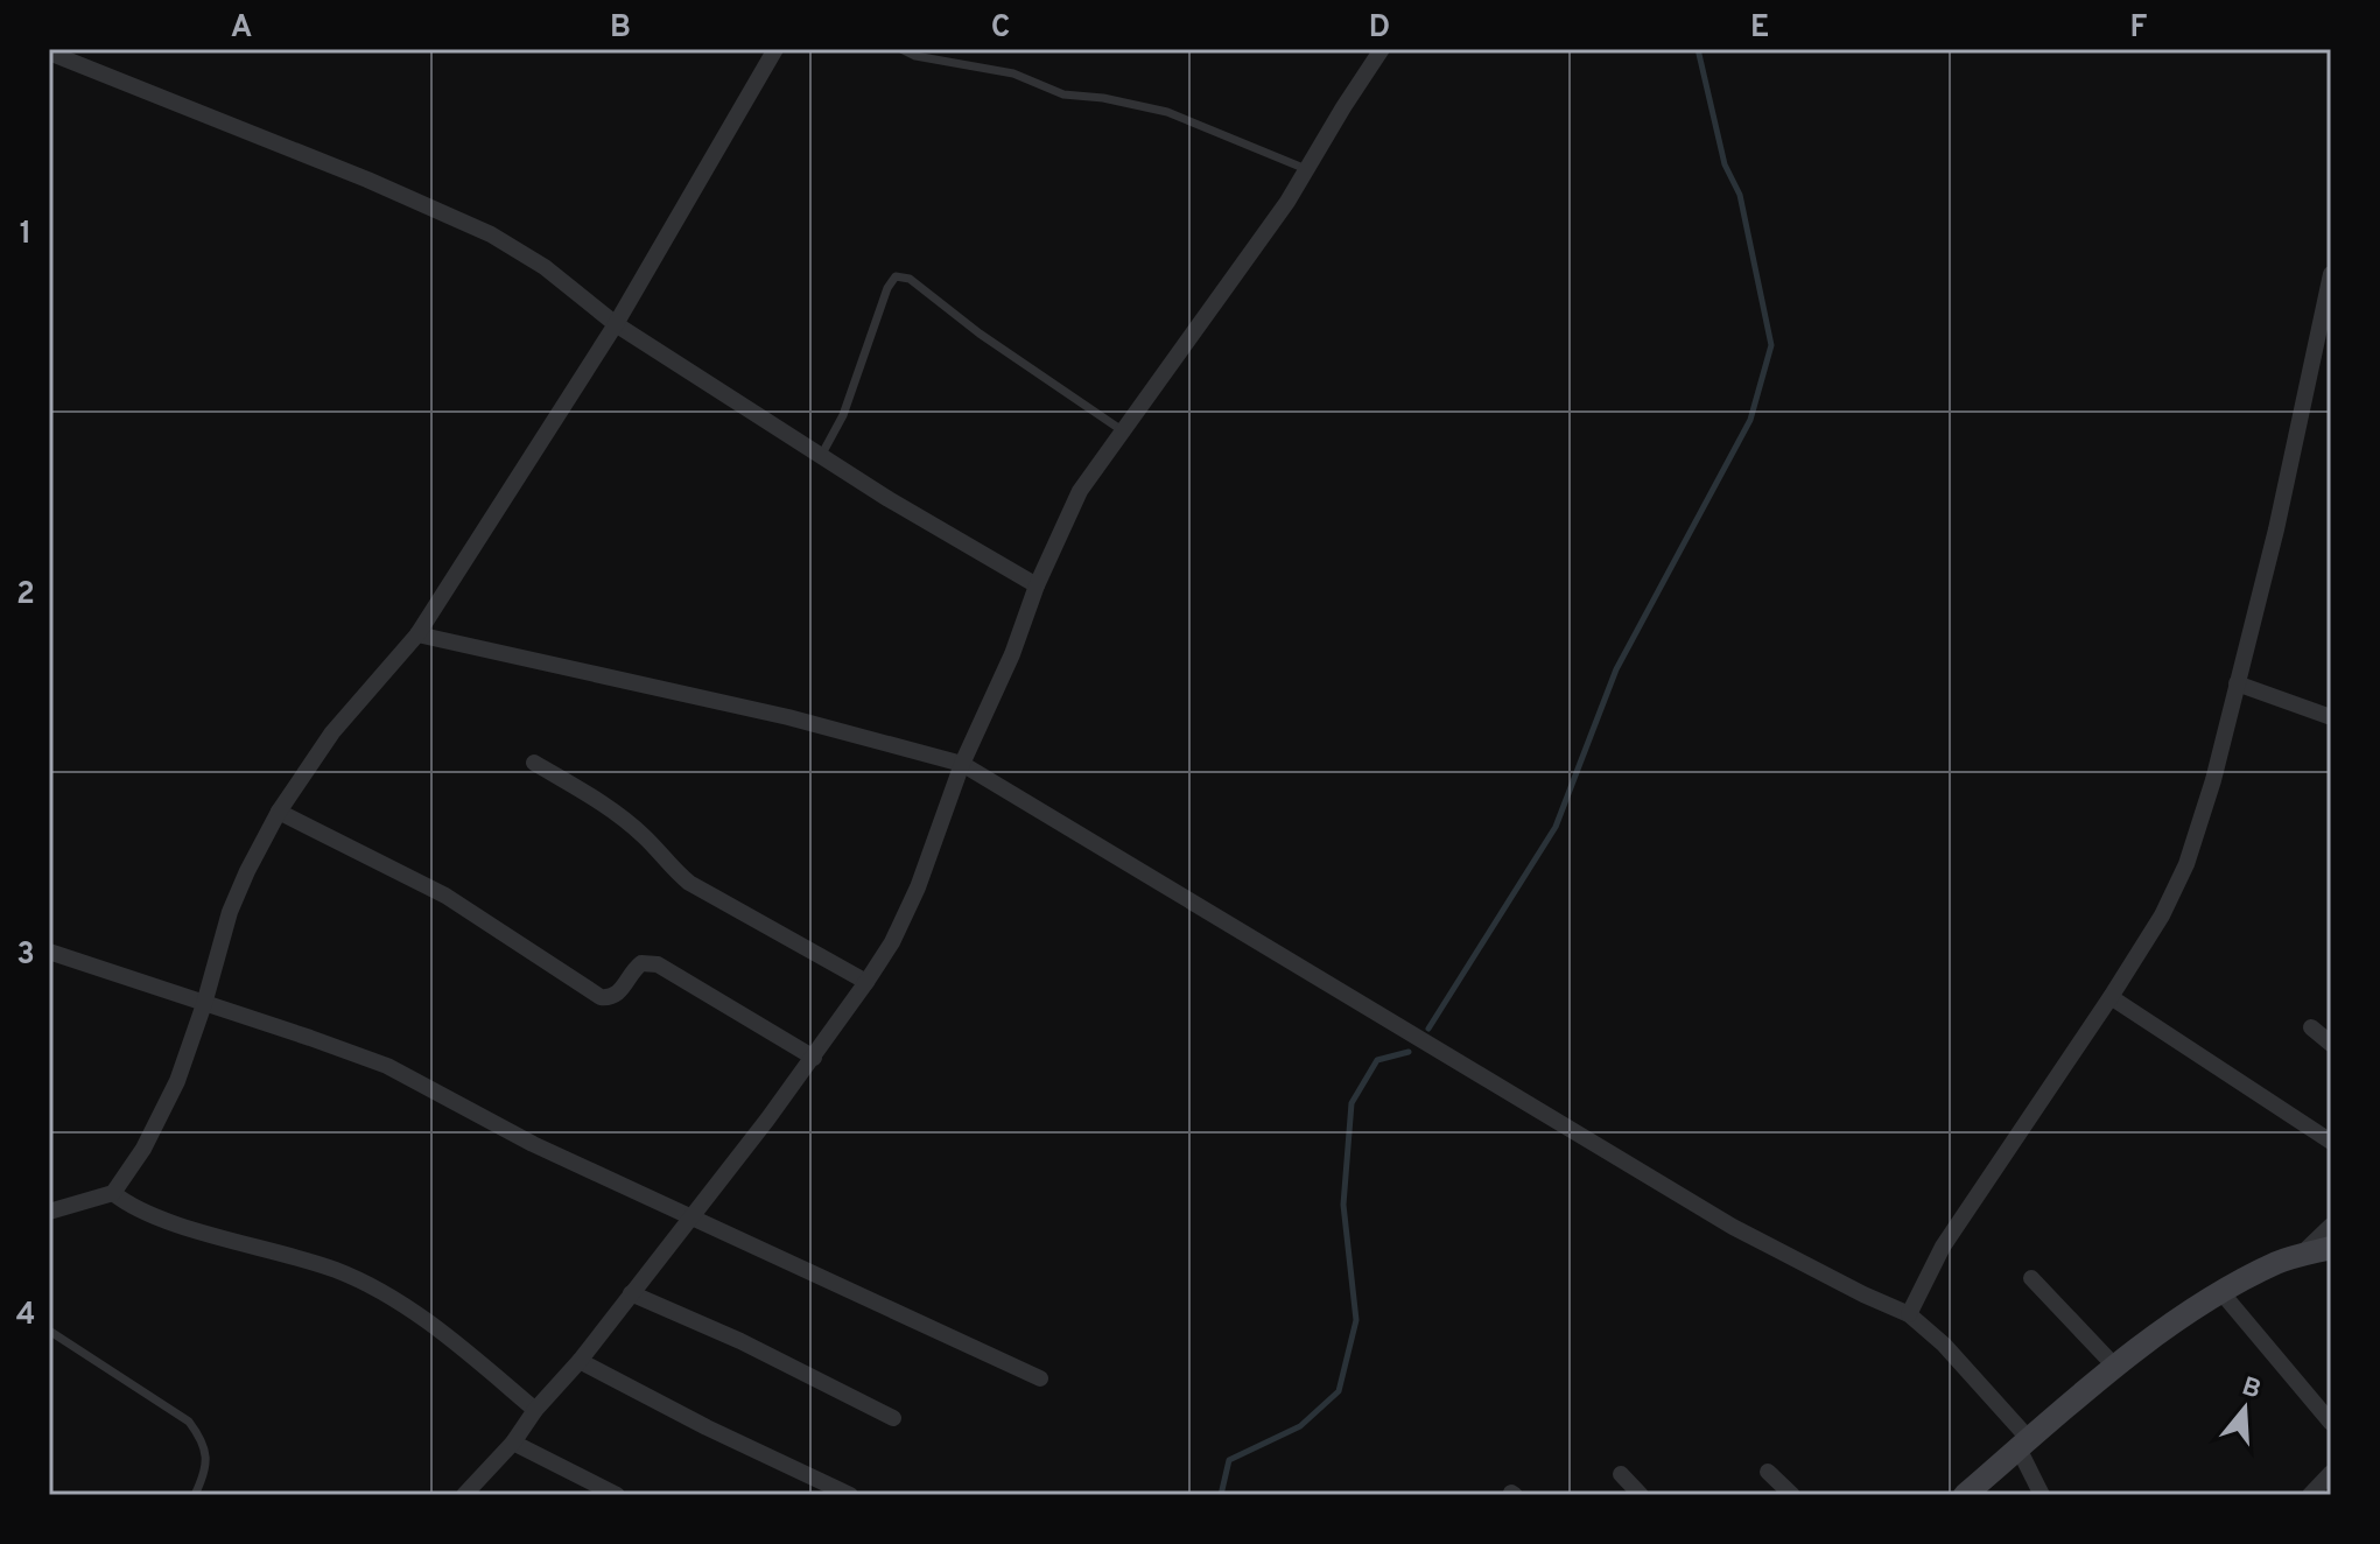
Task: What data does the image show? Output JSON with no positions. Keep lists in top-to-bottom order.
{
  "north": "top",
  "grid": {
    "columns": [
      "A",
      "B",
      "C",
      "D",
      "E",
      "F"
    ],
    "rows": [
      "1",
      "2",
      "3",
      "4"
    ]
  }
}
